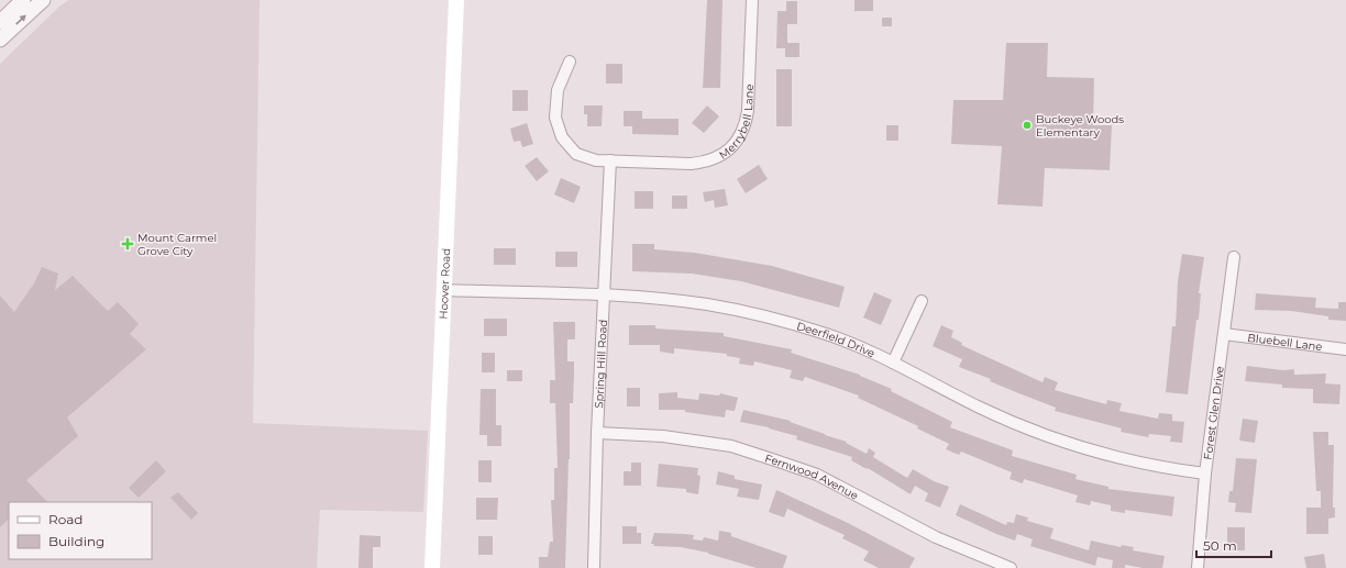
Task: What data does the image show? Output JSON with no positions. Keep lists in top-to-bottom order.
{
  "streets": {
    "main road": ["Hoover Road"],
    "street": [
      "Merrybell Lane",
      "Deerfield Drive",
      "Bluebell Lane",
      "Spring Hill Road",
      "Forest Glen Drive",
      "Fernwood Avenue"
    ]
  },
  "crossings": [
    ["Merrybell Lane", "Spring Hill Road"],
    ["Hoover Road", "Deerfield Drive"],
    ["Deerfield Drive", "Spring Hill Road"],
    ["Deerfield Drive", "Forest Glen Drive"],
    ["Bluebell Lane", "Forest Glen Drive"],
    ["Spring Hill Road", "Fernwood Avenue"]
  ],
  "places": {
    "other": ["Buckeye Woods Elementary"],
    "health": ["Mount Carmel Grove City"]
  },
  "legend": ["Road", "Building"],
  "scale_bar": "50 m"
}
